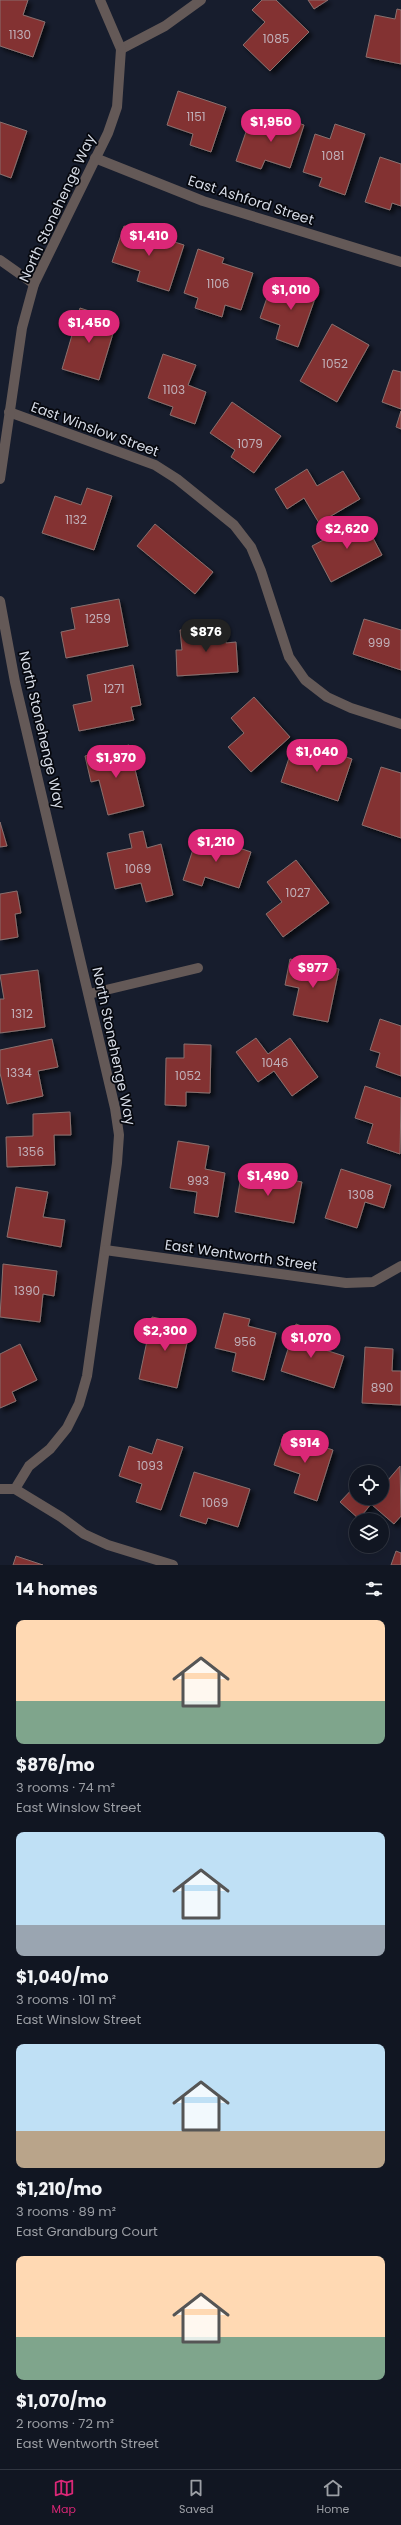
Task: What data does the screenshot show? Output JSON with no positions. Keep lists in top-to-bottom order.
{
  "streets": {
    "street": [
      "East Ashford Street",
      "North Stonehenge Way",
      "East Winslow Street",
      "East Wentworth Street"
    ]
  },
  "crossings": [
    ["East Ashford Street", "North Stonehenge Way"],
    ["North Stonehenge Way", "East Winslow Street"],
    ["North Stonehenge Way", "East Wentworth Street"]
  ],
  "house_numbers": [
    "1130",
    "1085",
    "1151",
    "1081",
    "1106",
    "1052",
    "1103",
    "1079",
    "1132",
    "1259",
    "999",
    "1271",
    "1069",
    "1027",
    "1312",
    "1046",
    "1334",
    "1052",
    "1356",
    "993",
    "1308",
    "1390",
    "956",
    "890",
    "1093",
    "1069"
  ],
  "page": {
    "price": [
      "$1,950",
      "$1,410",
      "$1,010",
      "$1,450",
      "$2,620",
      "$876",
      "$1,040",
      "$1,970",
      "$1,210",
      "$977",
      "$1,490",
      "$2,300",
      "$1,070",
      "$914"
    ],
    "heading": "14 homes",
    "list": [
      {
        "name": "$876/mo",
        "note": "3 rooms · 74 m² · East Winslow Street"
      },
      {
        "name": "$1,040/mo",
        "note": "3 rooms · 101 m² · East Winslow Street"
      },
      {
        "name": "$1,210/mo",
        "note": "3 rooms · 89 m² · East Grandburg Court"
      },
      {
        "name": "$1,070/mo",
        "note": "2 rooms · 72 m² · East Wentworth Street"
      }
    ],
    "tabs": ["Map", "Saved", "Home"]
  }
}
